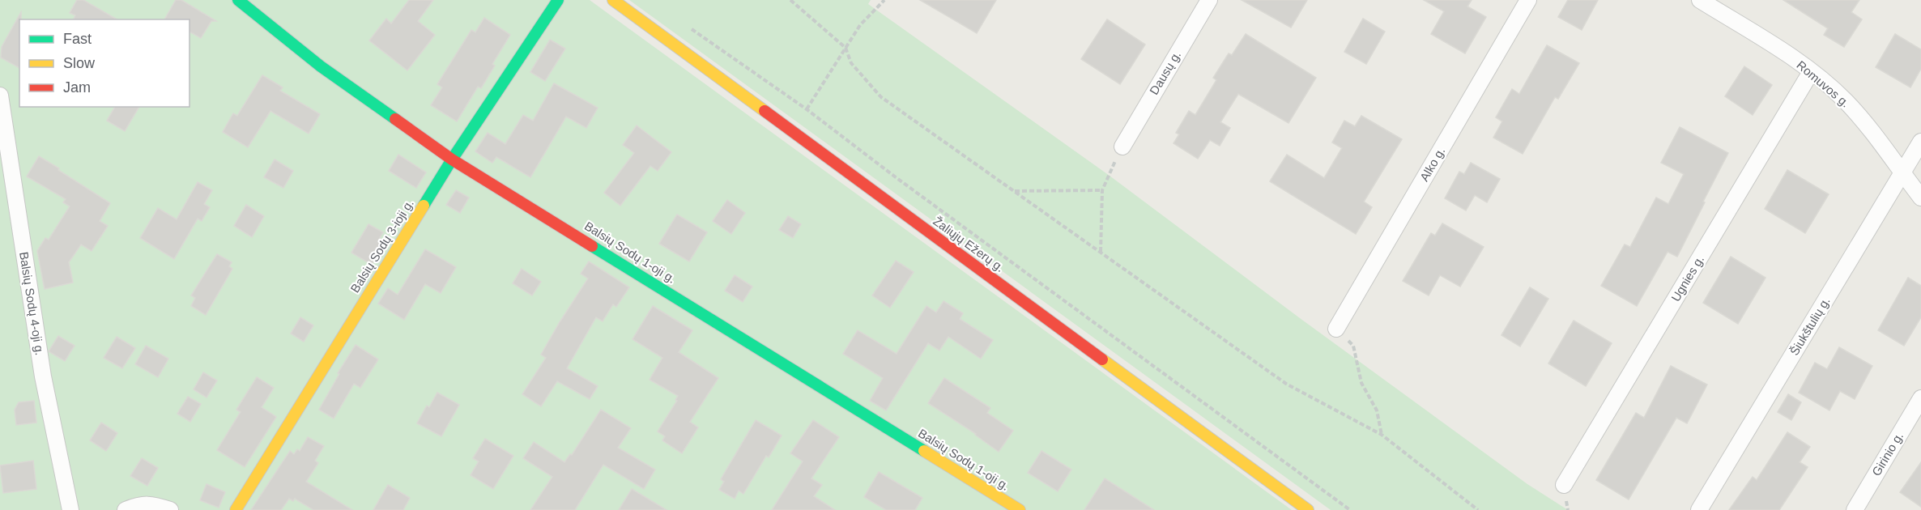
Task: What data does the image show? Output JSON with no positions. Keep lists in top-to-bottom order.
{
  "streets": {
    "street": [
      "Dausų g.",
      "Romuvos g.",
      "Alko g.",
      "Žaliųjų Ežerų g.",
      "Balsių Sodų 3-ioji g.",
      "Balsių Sodų 1-oji g.",
      "Ugnies g.",
      "Balsių Sodų 4-oji g.",
      "Šiukštulių g.",
      "Girinio g."
    ]
  },
  "crossings": [
    ["Romuvos g.", "Ugnies g."],
    ["Romuvos g.", "Šiukštulių g."],
    ["Balsių Sodų 3-ioji g.", "Balsių Sodų 1-oji g."]
  ],
  "legend": ["Fast", "Slow", "Jam"]
}
